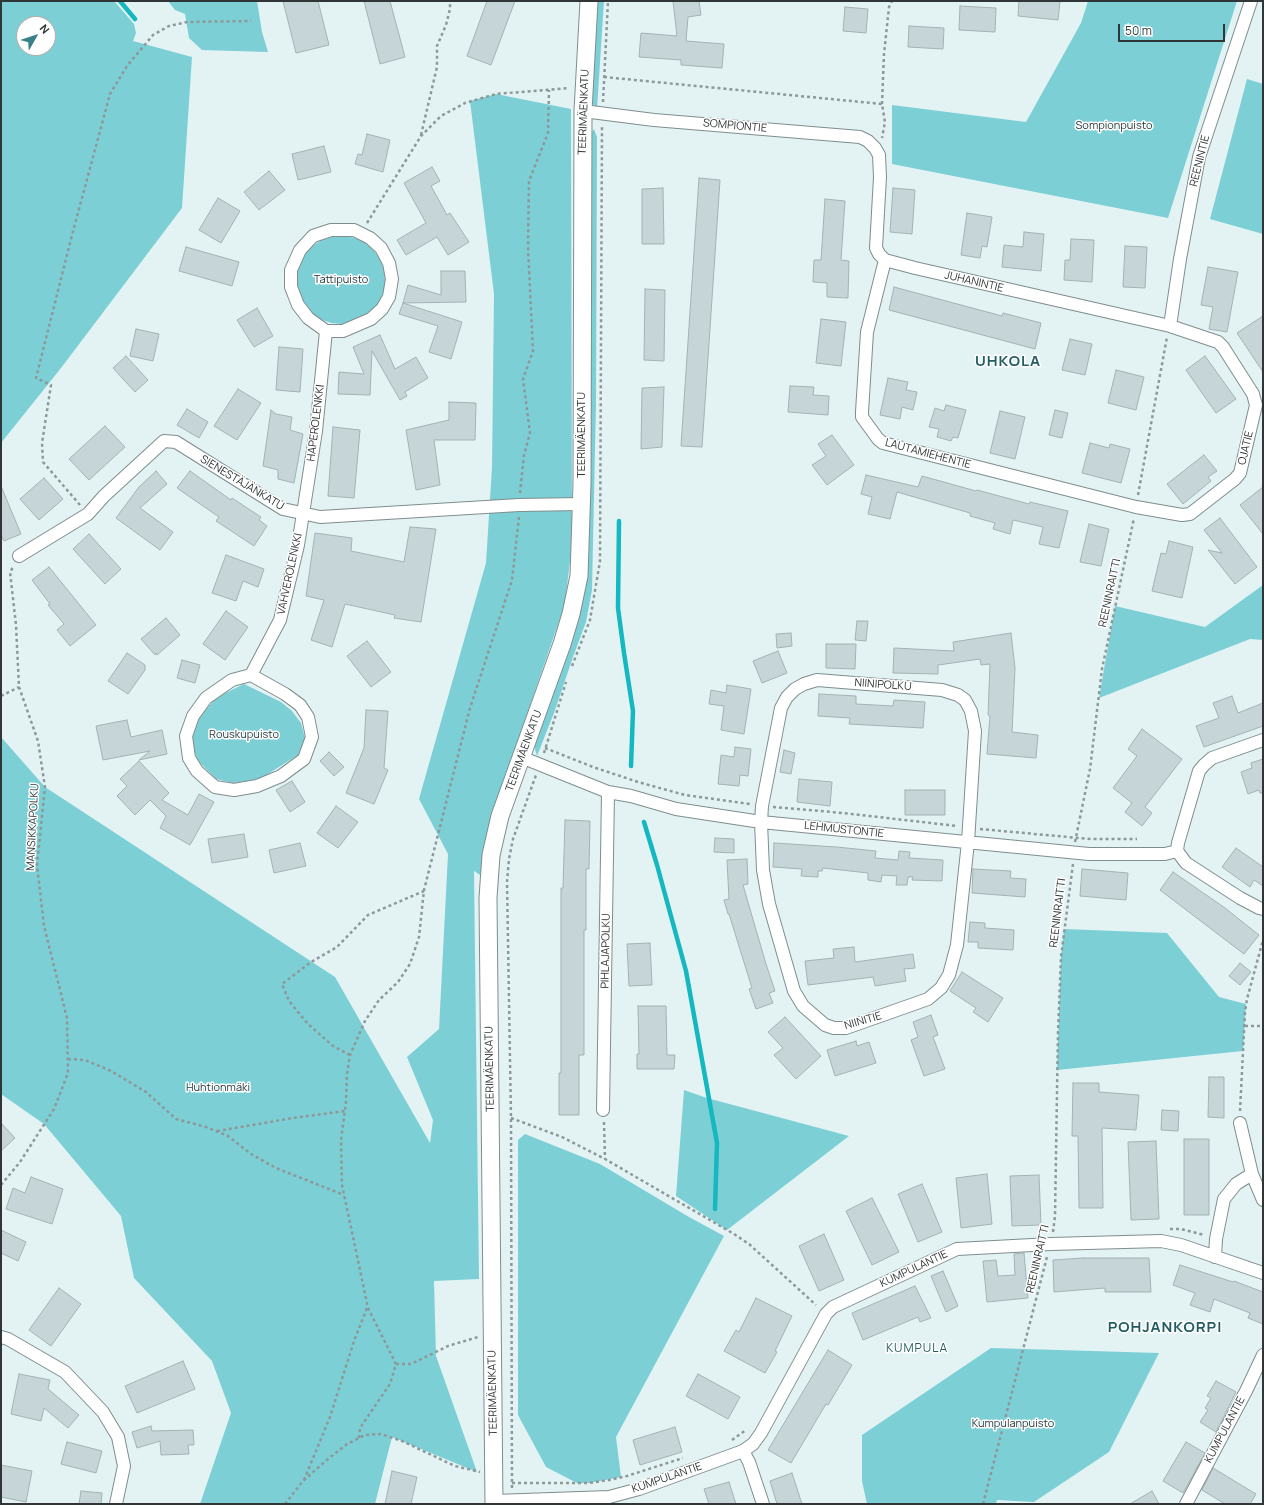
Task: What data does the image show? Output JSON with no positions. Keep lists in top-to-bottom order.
{
  "streets": {
    "street": [
      "TEERIMÄENKATU",
      "SOMPIONTIE",
      "REENINTIE",
      "JUHANINTIE",
      "HAPEROLENKKI",
      "OJATIE",
      "LAUTAMIEHENTIE",
      "SIENESTÄJÄNKATU",
      "VAHVEROLENKKI",
      "NIINIPOLKU",
      "LEHMUSTONTIE",
      "PIHLAJAPOLKU",
      "NIINITIE",
      "KUMPULANTIE"
    ],
    "path": ["REENINRAITTI", "MANSIKKAPOLKU"]
  },
  "crossings": [
    ["TEERIMÄENKATU", "SOMPIONTIE"],
    ["TEERIMÄENKATU", "SIENESTÄJÄNKATU"],
    ["TEERIMÄENKATU", "LEHMUSTONTIE"],
    ["TEERIMÄENKATU", "KUMPULANTIE"],
    ["REENINTIE", "JUHANINTIE"],
    ["REENINTIE", "OJATIE"],
    ["REENINTIE", "REENINRAITTI"],
    ["JUHANINTIE", "OJATIE"],
    ["JUHANINTIE", "LAUTAMIEHENTIE"],
    ["JUHANINTIE", "REENINRAITTI"],
    ["HAPEROLENKKI", "SIENESTÄJÄNKATU"],
    ["HAPEROLENKKI", "VAHVEROLENKKI"],
    ["OJATIE", "LAUTAMIEHENTIE"],
    ["OJATIE", "REENINRAITTI"],
    ["LAUTAMIEHENTIE", "REENINRAITTI"],
    ["SIENESTÄJÄNKATU", "VAHVEROLENKKI"],
    ["SIENESTÄJÄNKATU", "MANSIKKAPOLKU"],
    ["REENINRAITTI", "LEHMUSTONTIE"],
    ["REENINRAITTI", "KUMPULANTIE"],
    ["NIINIPOLKU", "LEHMUSTONTIE"],
    ["NIINIPOLKU", "NIINITIE"],
    ["LEHMUSTONTIE", "PIHLAJAPOLKU"],
    ["LEHMUSTONTIE", "NIINITIE"]
  ],
  "districts": ["UHKOLA", "POHJANKORPI", "KUMPULA"],
  "parks": [
    "Sompionpuisto",
    "Tattipuisto",
    "Rouskupuisto",
    "Huhtionmäki",
    "Kumpulanpuisto"
  ],
  "scale_bar": "50 m",
  "north": "top right"
}
